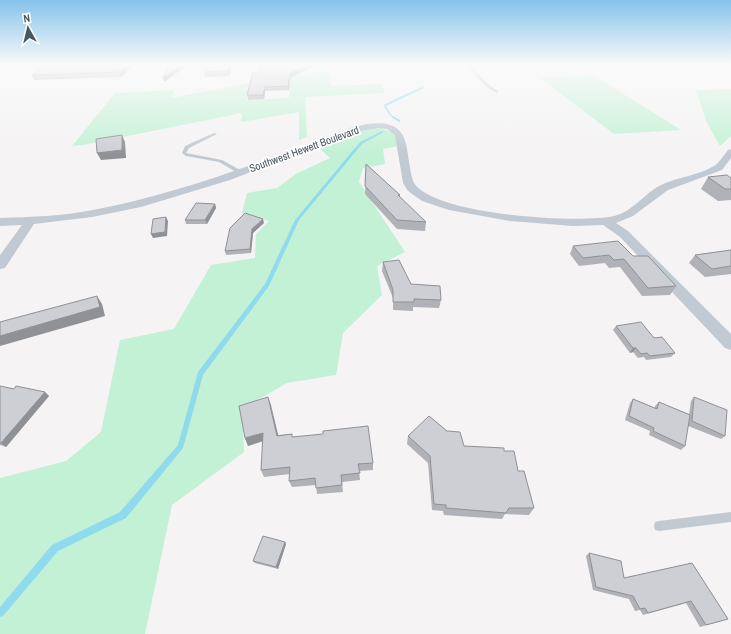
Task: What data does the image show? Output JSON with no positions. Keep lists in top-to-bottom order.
{
  "streets": {
    "street": ["Southwest Hewett Boulevard"]
  },
  "north": "top"
}
